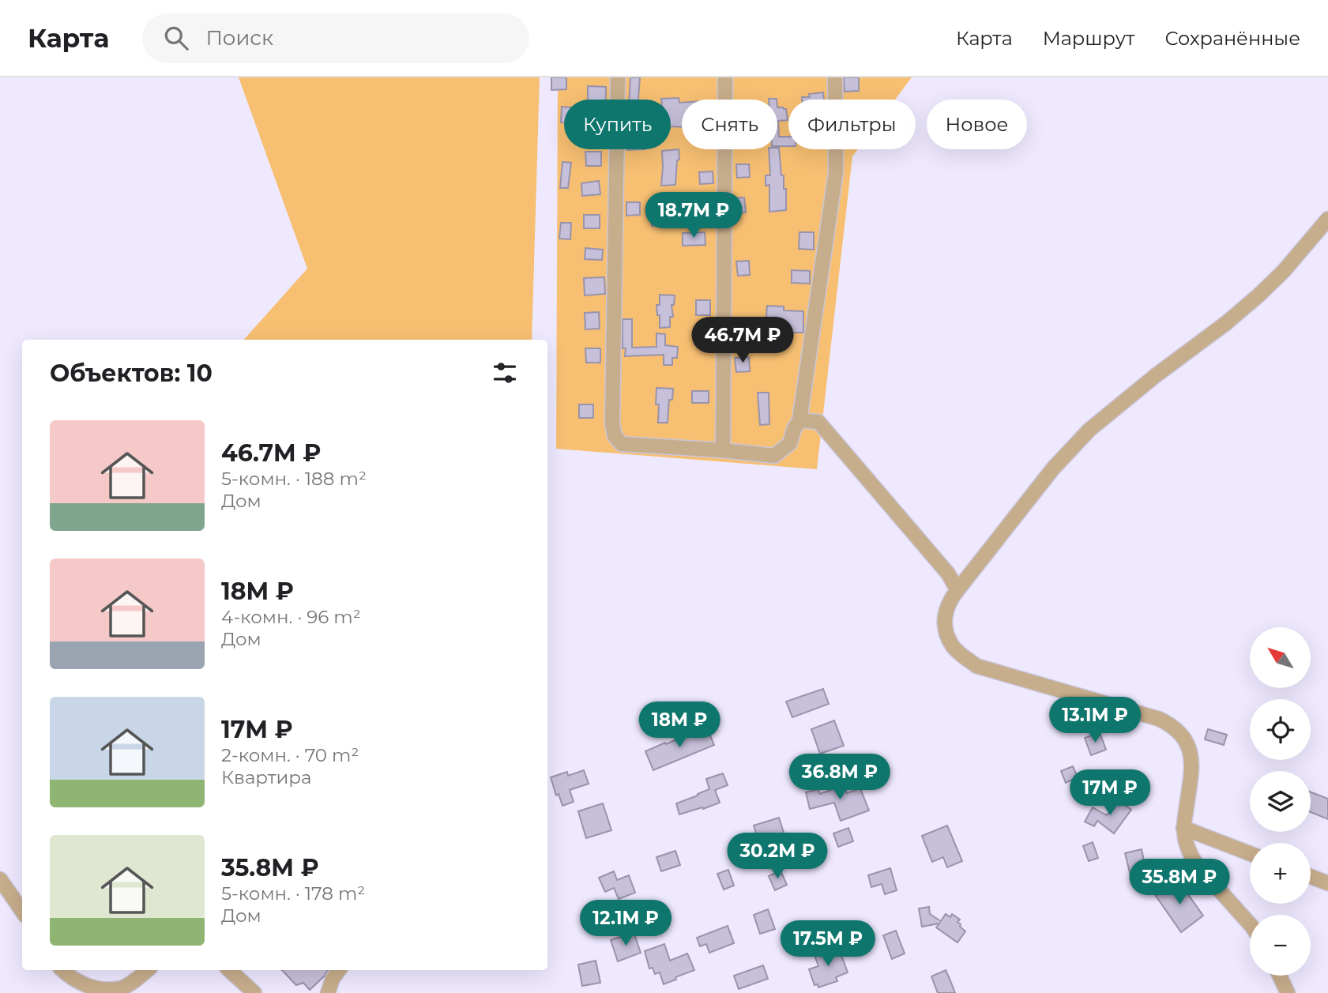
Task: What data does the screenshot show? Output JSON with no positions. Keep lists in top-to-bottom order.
{
  "north": "top left",
  "page": {
    "header": "Карта",
    "search": "Поиск",
    "nav": ["Карта", "Маршрут", "Сохранённые"],
    "chip": [
      "Купить",
      "Снять",
      "Фильтры",
      "Новое"
    ],
    "price": [
      "18.7M ₽",
      "46.7M ₽",
      "13.1M ₽",
      "18M ₽",
      "36.8M ₽",
      "17M ₽",
      "30.2M ₽",
      "35.8M ₽",
      "12.1M ₽",
      "17.5M ₽"
    ],
    "heading": "Объектов: 10",
    "list": [
      {
        "name": "46.7M ₽",
        "note": "5-комн. · 188 m² · Дом"
      },
      {
        "name": "18M ₽",
        "note": "4-комн. · 96 m² · Дом"
      },
      {
        "name": "17M ₽",
        "note": "2-комн. · 70 m² · Квартира"
      },
      {
        "name": "35.8M ₽",
        "note": "5-комн. · 178 m² · Дом"
      }
    ],
    "map_buttons": ["+", "−"]
  }
}
